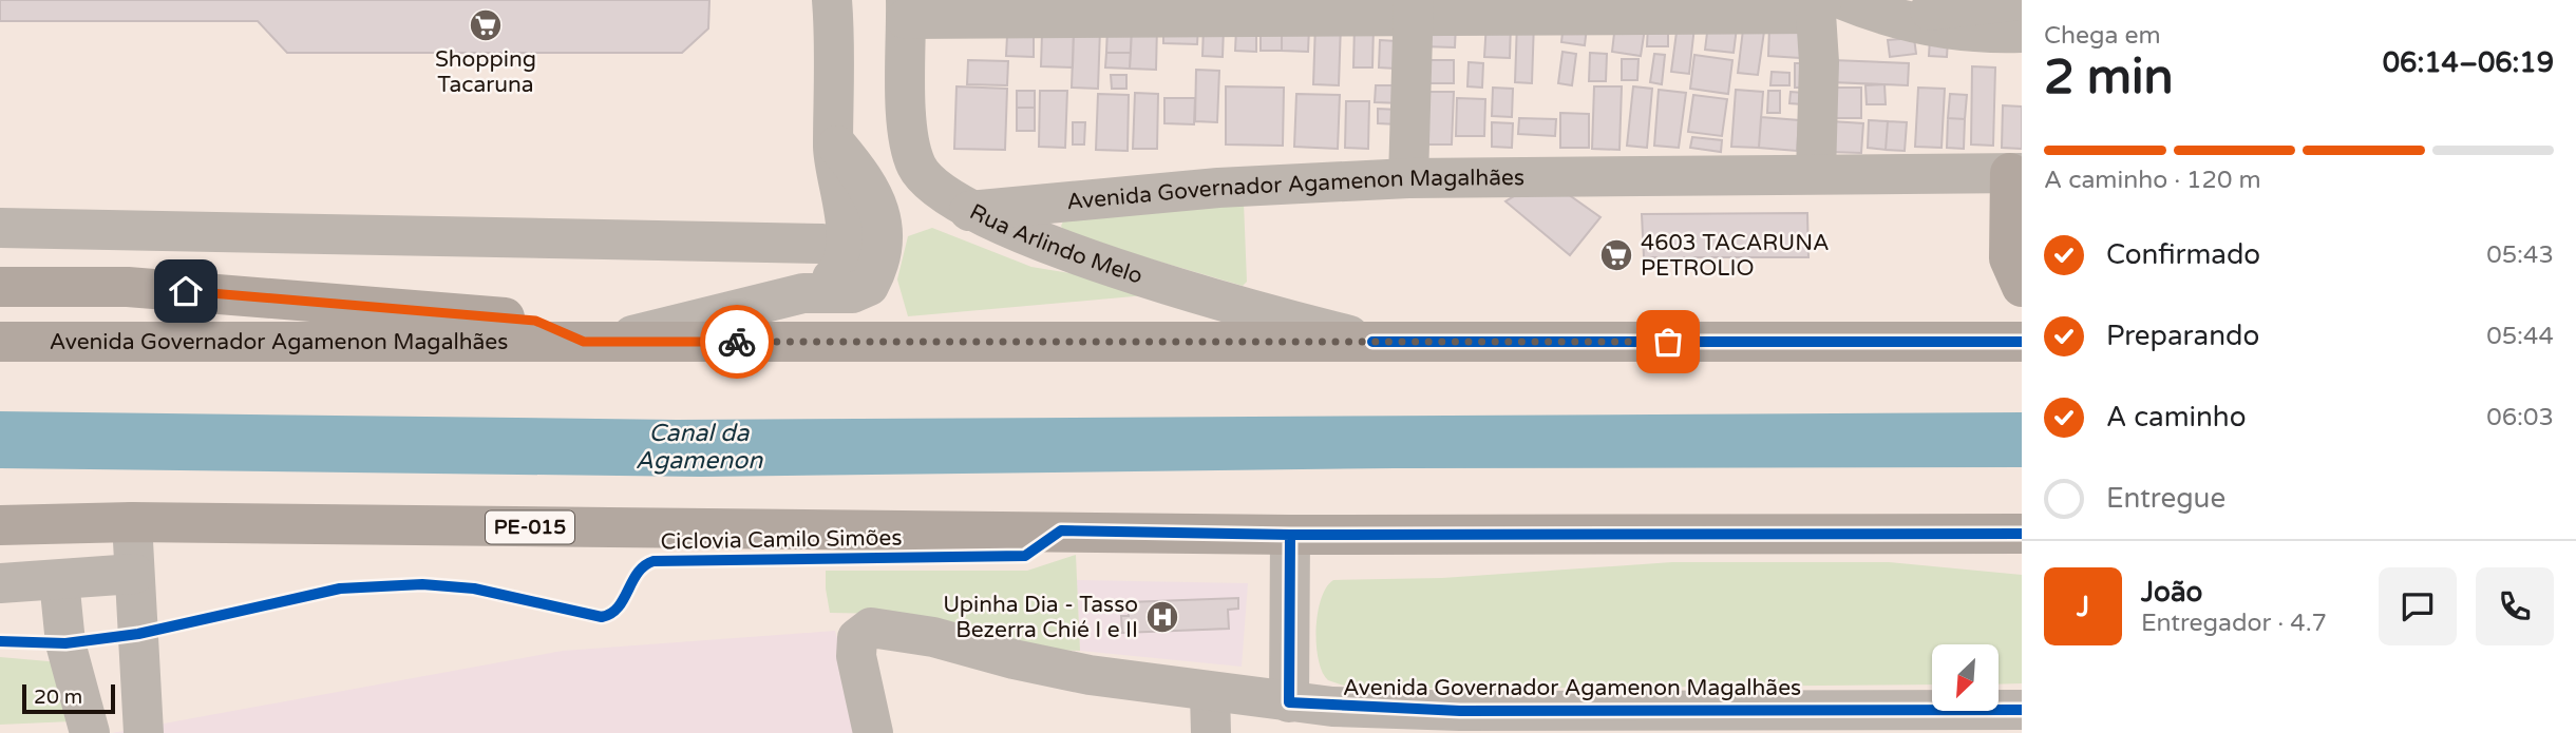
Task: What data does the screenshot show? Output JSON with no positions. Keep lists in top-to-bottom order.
{
  "streets": {
    "highway": ["Avenida Governador Agamenon Magalhães", "PE-015"],
    "street": ["Rua Arlindo Melo"],
    "cycle path": ["Ciclovia Camilo Simões"]
  },
  "crossings": [
    ["Avenida Governador Agamenon Magalhães", "Rua Arlindo Melo"]
  ],
  "water": ["Canal da Agamenon"],
  "places": {
    "supermarket": ["Shopping Tacaruna", "4603 TACARUNA PETROLIO"],
    "hospital": ["Upinha Dia - Tasso Bezerra Chié I e II"]
  },
  "scale_bar": "20 m",
  "north": "bottom left",
  "page": {
    "heading": ["2 min", "Chega em", "06:14–06:19"],
    "panel": ["João", "Entregador · 4.7"],
    "bar": "A caminho · 120 m",
    "list": [
      ["Confirmado", "05:43"],
      ["Preparando", "05:44"],
      ["A caminho", "06:03"],
      "Entregue"
    ],
    "round": "J",
    "scale": "20 m"
  }
}
